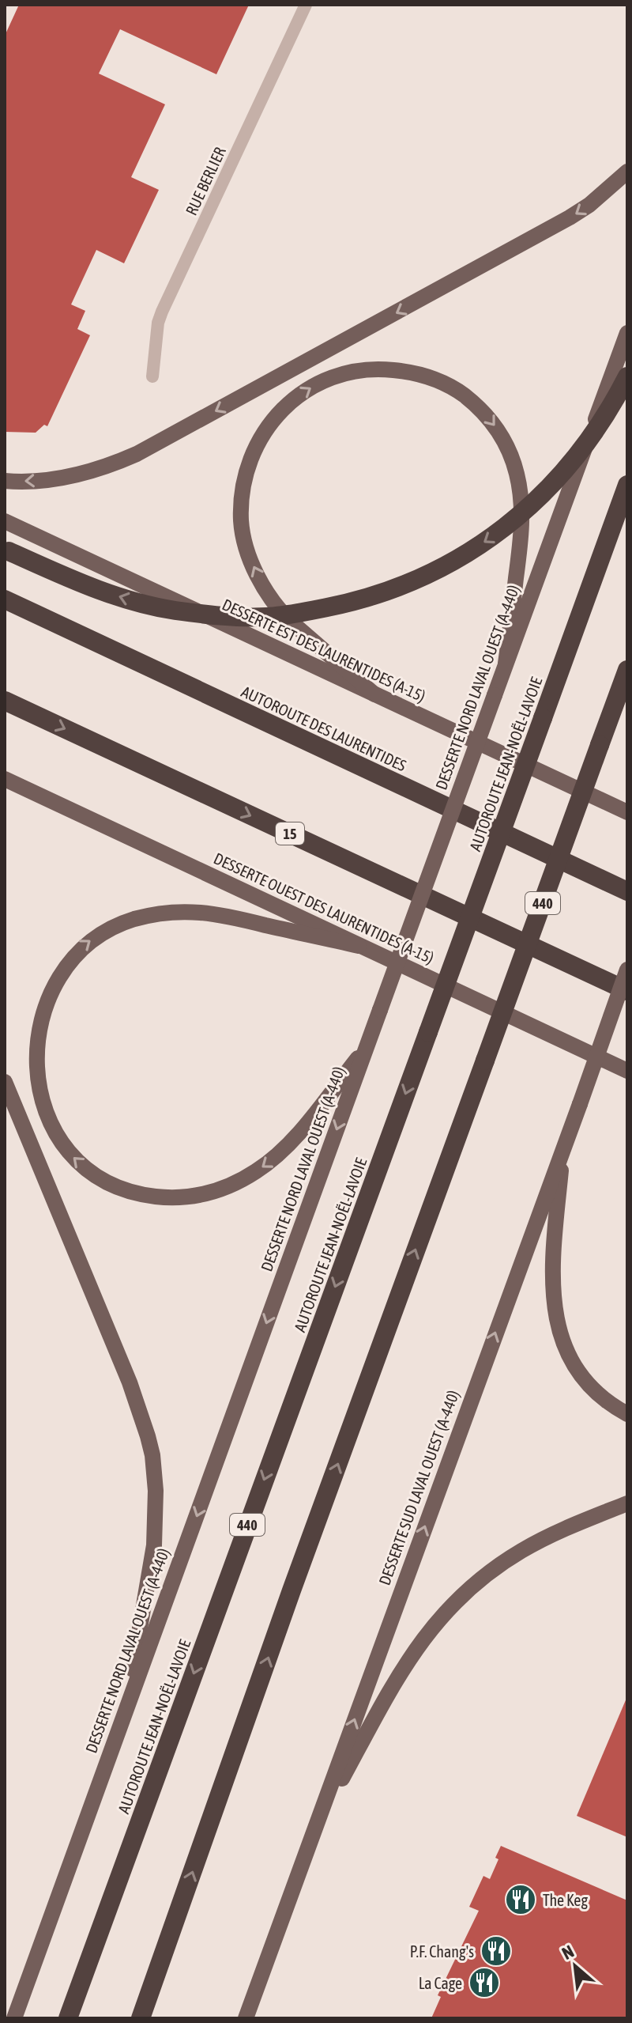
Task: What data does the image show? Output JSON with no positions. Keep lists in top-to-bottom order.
{
  "streets": {
    "highway": [
      "AUTOROUTE DES LAURENTIDES",
      "AUTOROUTE JEAN-NOËL-LAVOIE",
      "15",
      "440"
    ],
    "main road": [
      "DESSERTE EST DES LAURENTIDES (A-15)",
      "DESSERTE NORD LAVAL OUEST (A-440)",
      "DESSERTE OUEST DES LAURENTIDES (A-15)",
      "DESSERTE SUD LAVAL OUEST (A-440)"
    ],
    "street": ["RUE BERLIER"]
  },
  "one_way": ["DESSERTE NORD LAVAL OUEST (A-440)", "DESSERTE SUD LAVAL OUEST (A-440)"],
  "places": {
    "restaurant": ["The Keg", "P.F. Chang's", "La Cage"]
  },
  "north": "top left"
}
